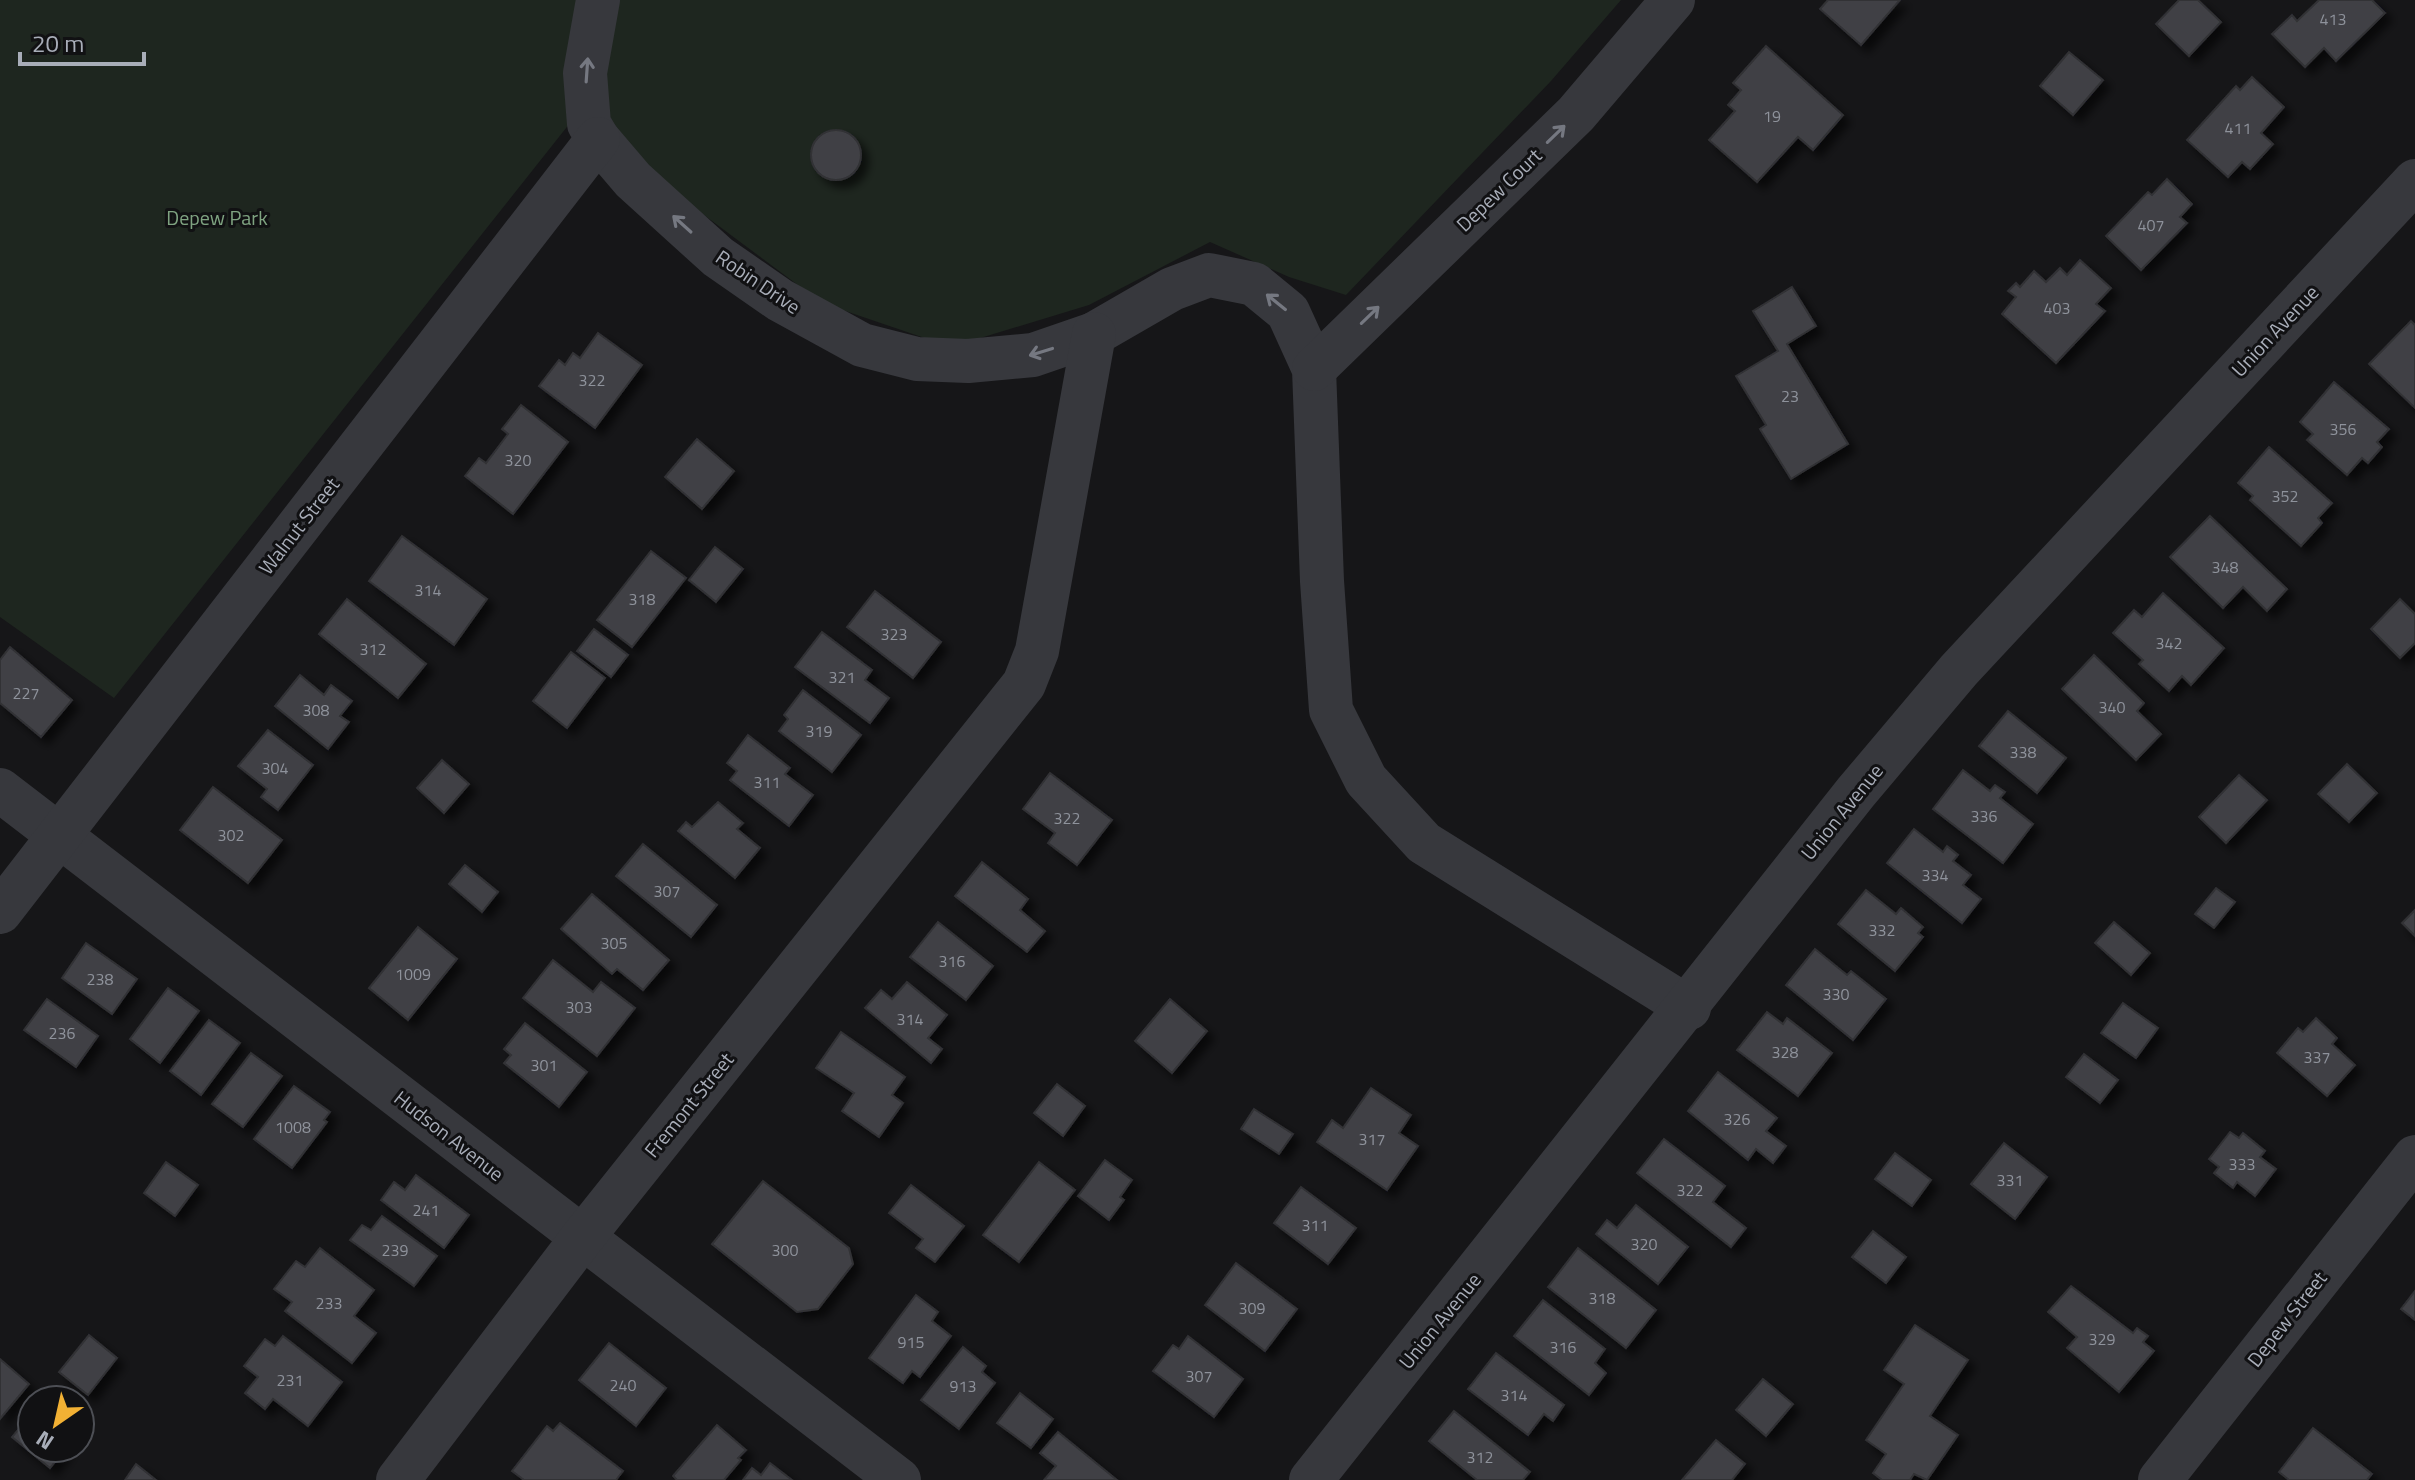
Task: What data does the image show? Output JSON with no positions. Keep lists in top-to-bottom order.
{
  "streets": {
    "street": [
      "Depew Court",
      "Robin Drive",
      "Union Avenue",
      "Walnut Street",
      "Fremont Street",
      "Hudson Avenue",
      "Depew Street"
    ]
  },
  "crossings": [
    ["Depew Court", "Robin Drive"],
    ["Robin Drive", "Walnut Street"],
    ["Robin Drive", "Fremont Street"],
    ["Walnut Street", "Hudson Avenue"],
    ["Fremont Street", "Hudson Avenue"]
  ],
  "one_way": ["Depew Court", "Robin Drive"],
  "parks": ["Depew Park"],
  "house_numbers": [
    "413",
    "19",
    "411",
    "407",
    "403",
    "322",
    "23",
    "356",
    "320",
    "352",
    "348",
    "314",
    "318",
    "323",
    "342",
    "312",
    "321",
    "227",
    "340",
    "308",
    "319",
    "338",
    "304",
    "311",
    "336",
    "322",
    "302",
    "334",
    "307",
    "332",
    "305",
    "316",
    "1009",
    "238",
    "330",
    "303",
    "314",
    "236",
    "328",
    "337",
    "301",
    "326",
    "1008",
    "317",
    "333",
    "331",
    "322",
    "241",
    "311",
    "320",
    "239",
    "300",
    "318",
    "233",
    "309",
    "329",
    "915",
    "316",
    "307",
    "231",
    "240",
    "913",
    "314",
    "312"
  ],
  "scale_bar": "20 m",
  "north": "bottom left"
}
